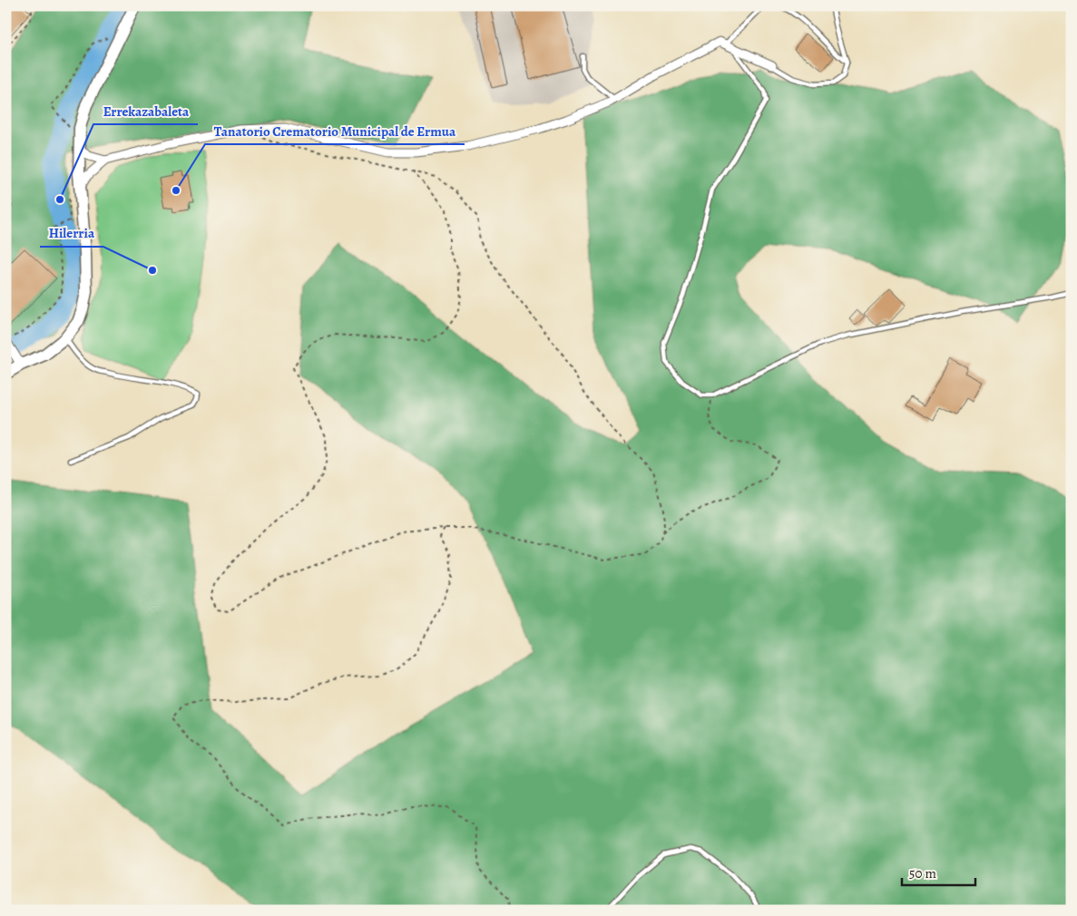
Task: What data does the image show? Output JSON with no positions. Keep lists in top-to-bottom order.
{
  "places": ["Tanatorio Crematorio Municipal de Ermua", "Errekazabaleta", "Hilerria"],
  "scale_bar": "50 m"
}
